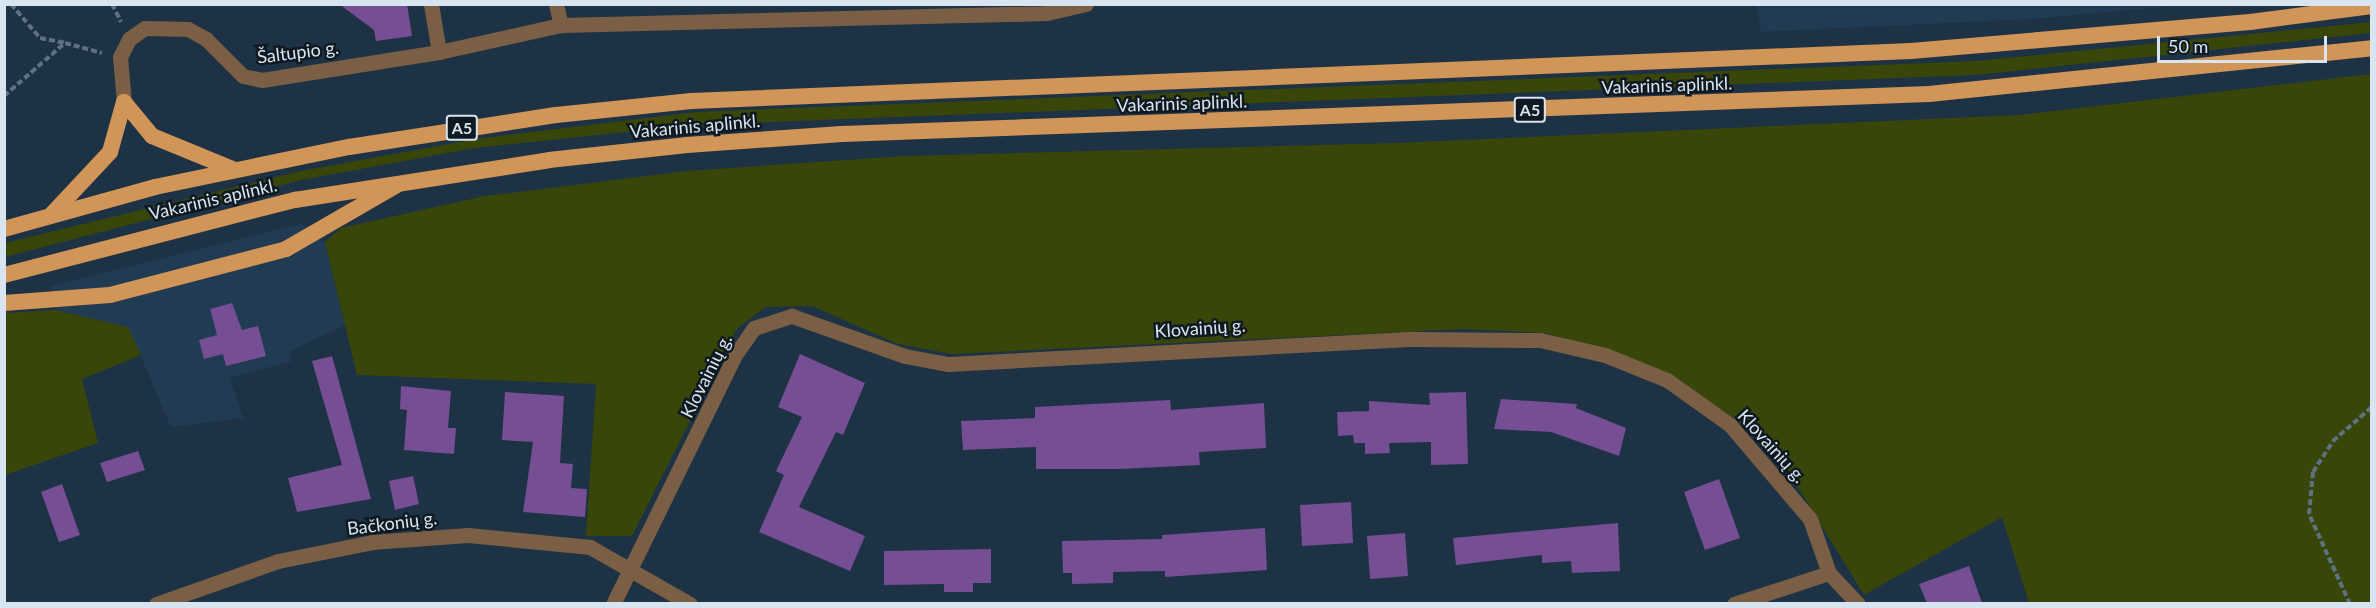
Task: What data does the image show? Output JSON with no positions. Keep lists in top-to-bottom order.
{
  "streets": {
    "highway": ["Vakarinis aplinkl.", "A5"],
    "street": ["Šaltupio g.", "Klovainių g.", "Bačkonių g."]
  },
  "crossings": [
    ["Klovainių g.", "Bačkonių g."]
  ],
  "scale_bar": "50 m"
}
